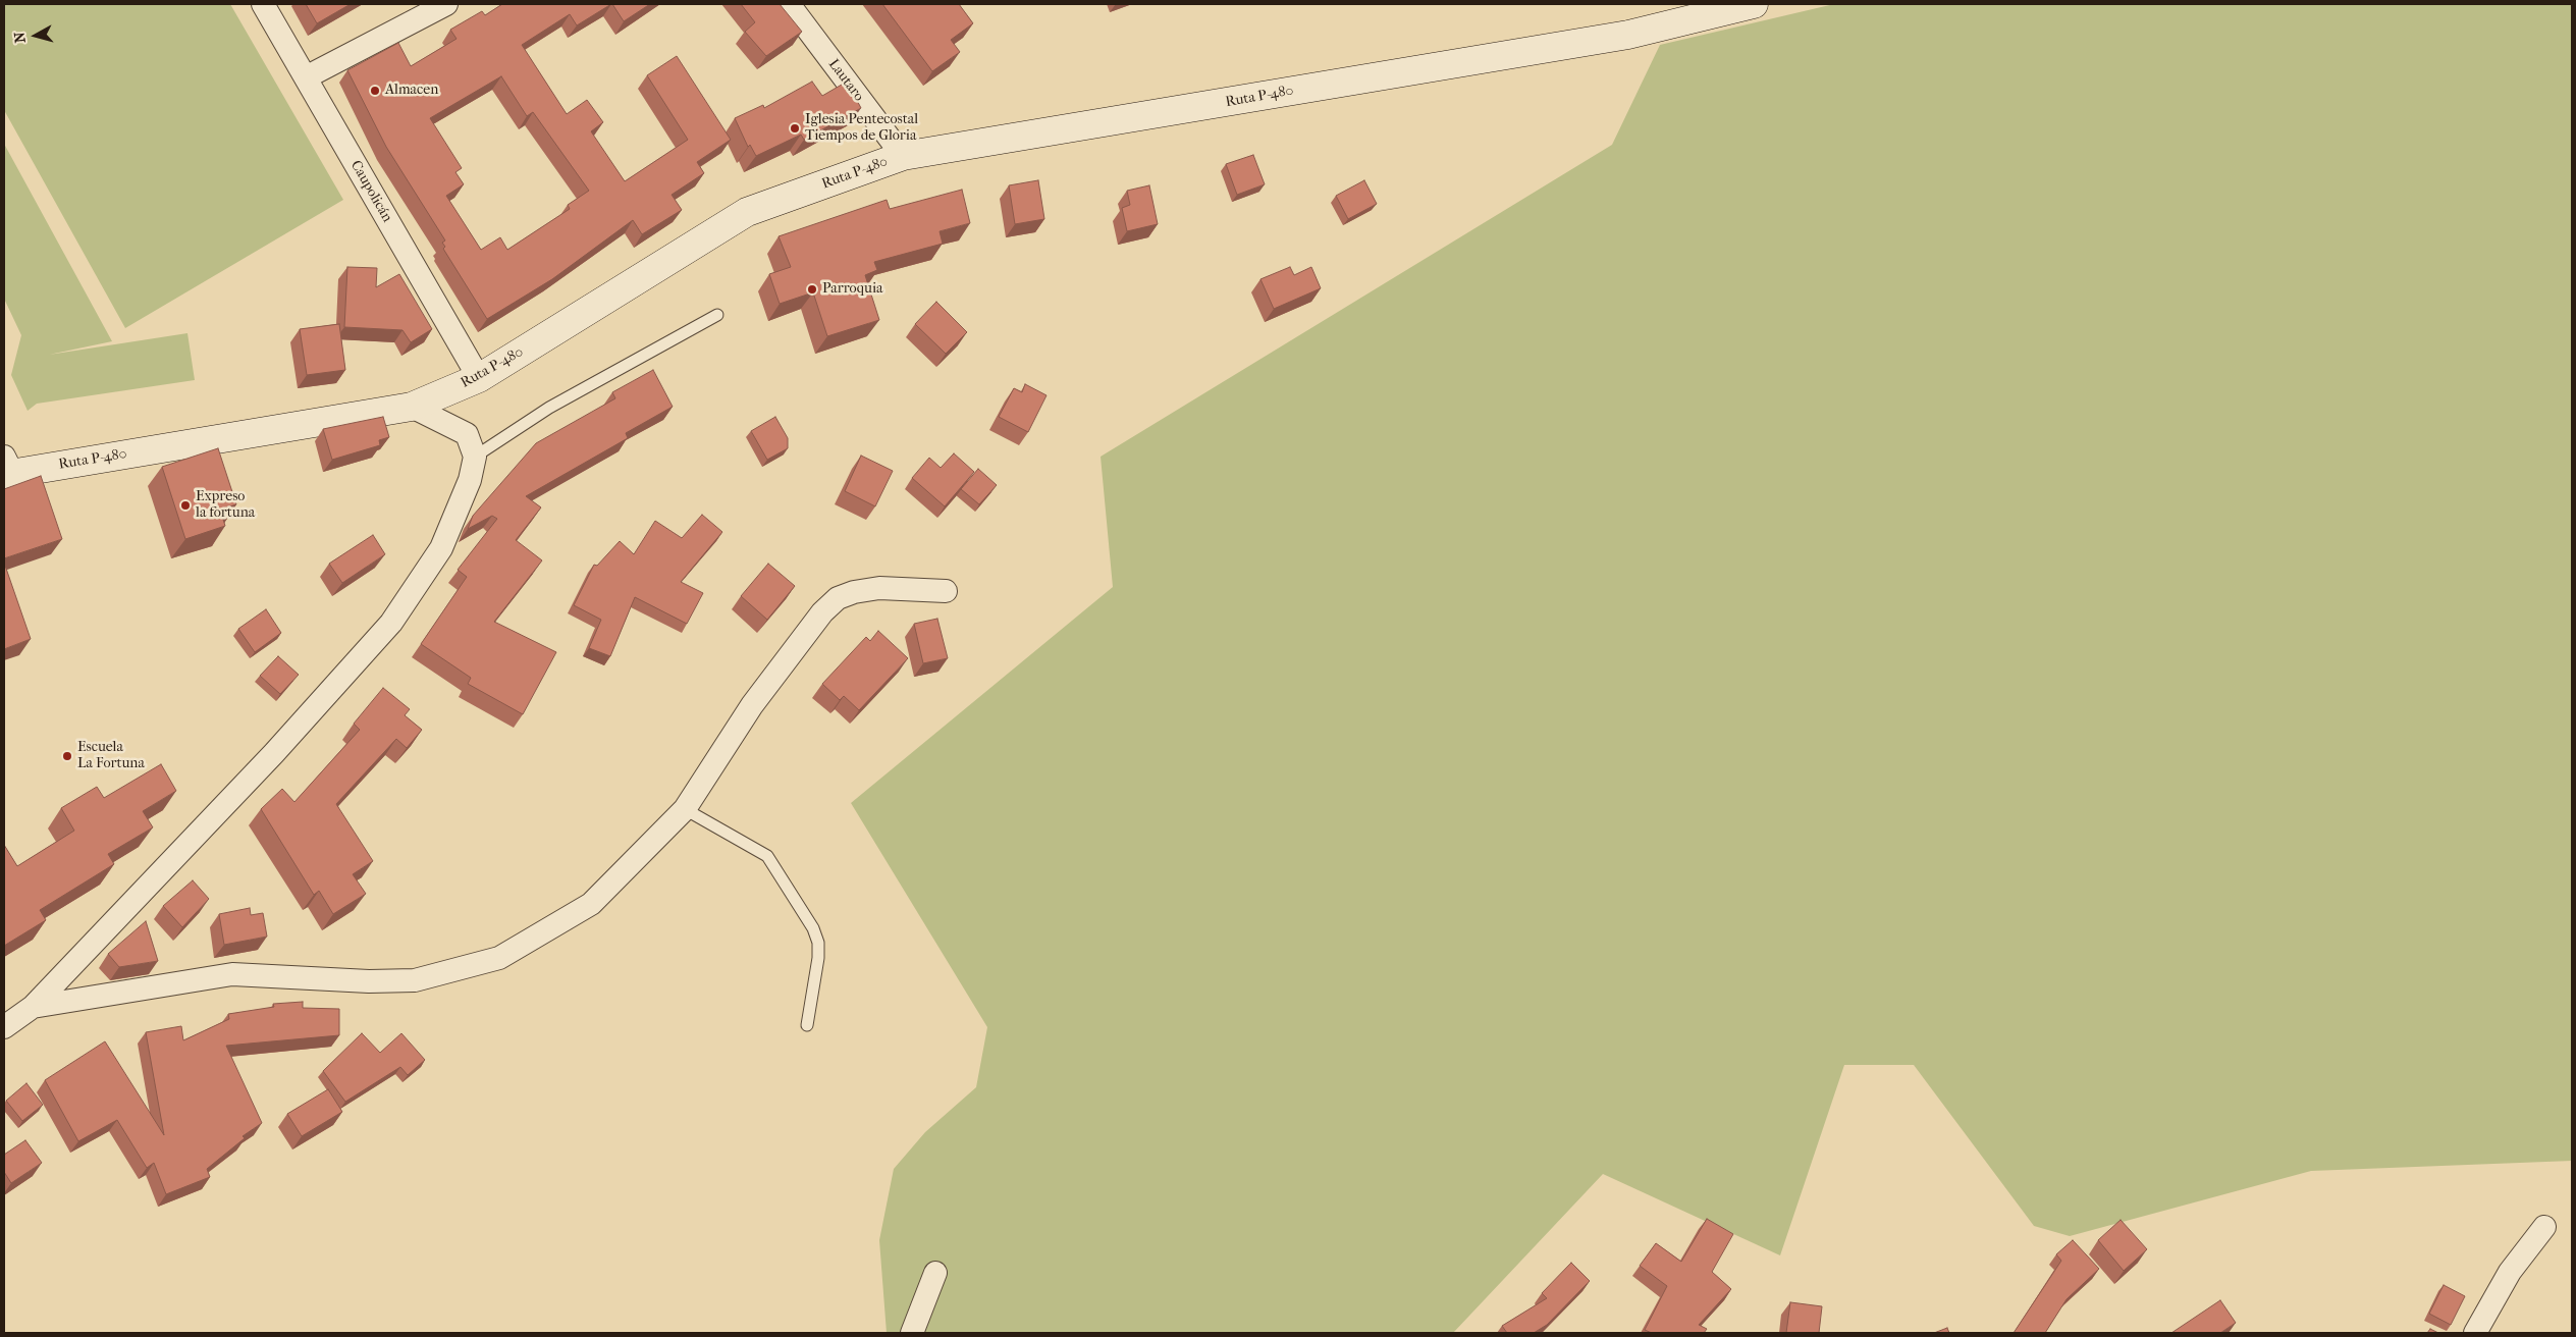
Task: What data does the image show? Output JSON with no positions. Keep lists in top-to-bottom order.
{
  "streets": {
    "street": ["Lautaro", "Ruta P-480", "Caupolicán"]
  },
  "crossings": [
    ["Lautaro", "Ruta P-480"],
    ["Ruta P-480", "Caupolicán"]
  ],
  "places": [
    "Almacen",
    "Iglesia Pentecostal Tiempos de Gloria",
    "Parroquia",
    "Expreso la fortuna",
    "Escuela La Fortuna"
  ],
  "north": "left"
}
